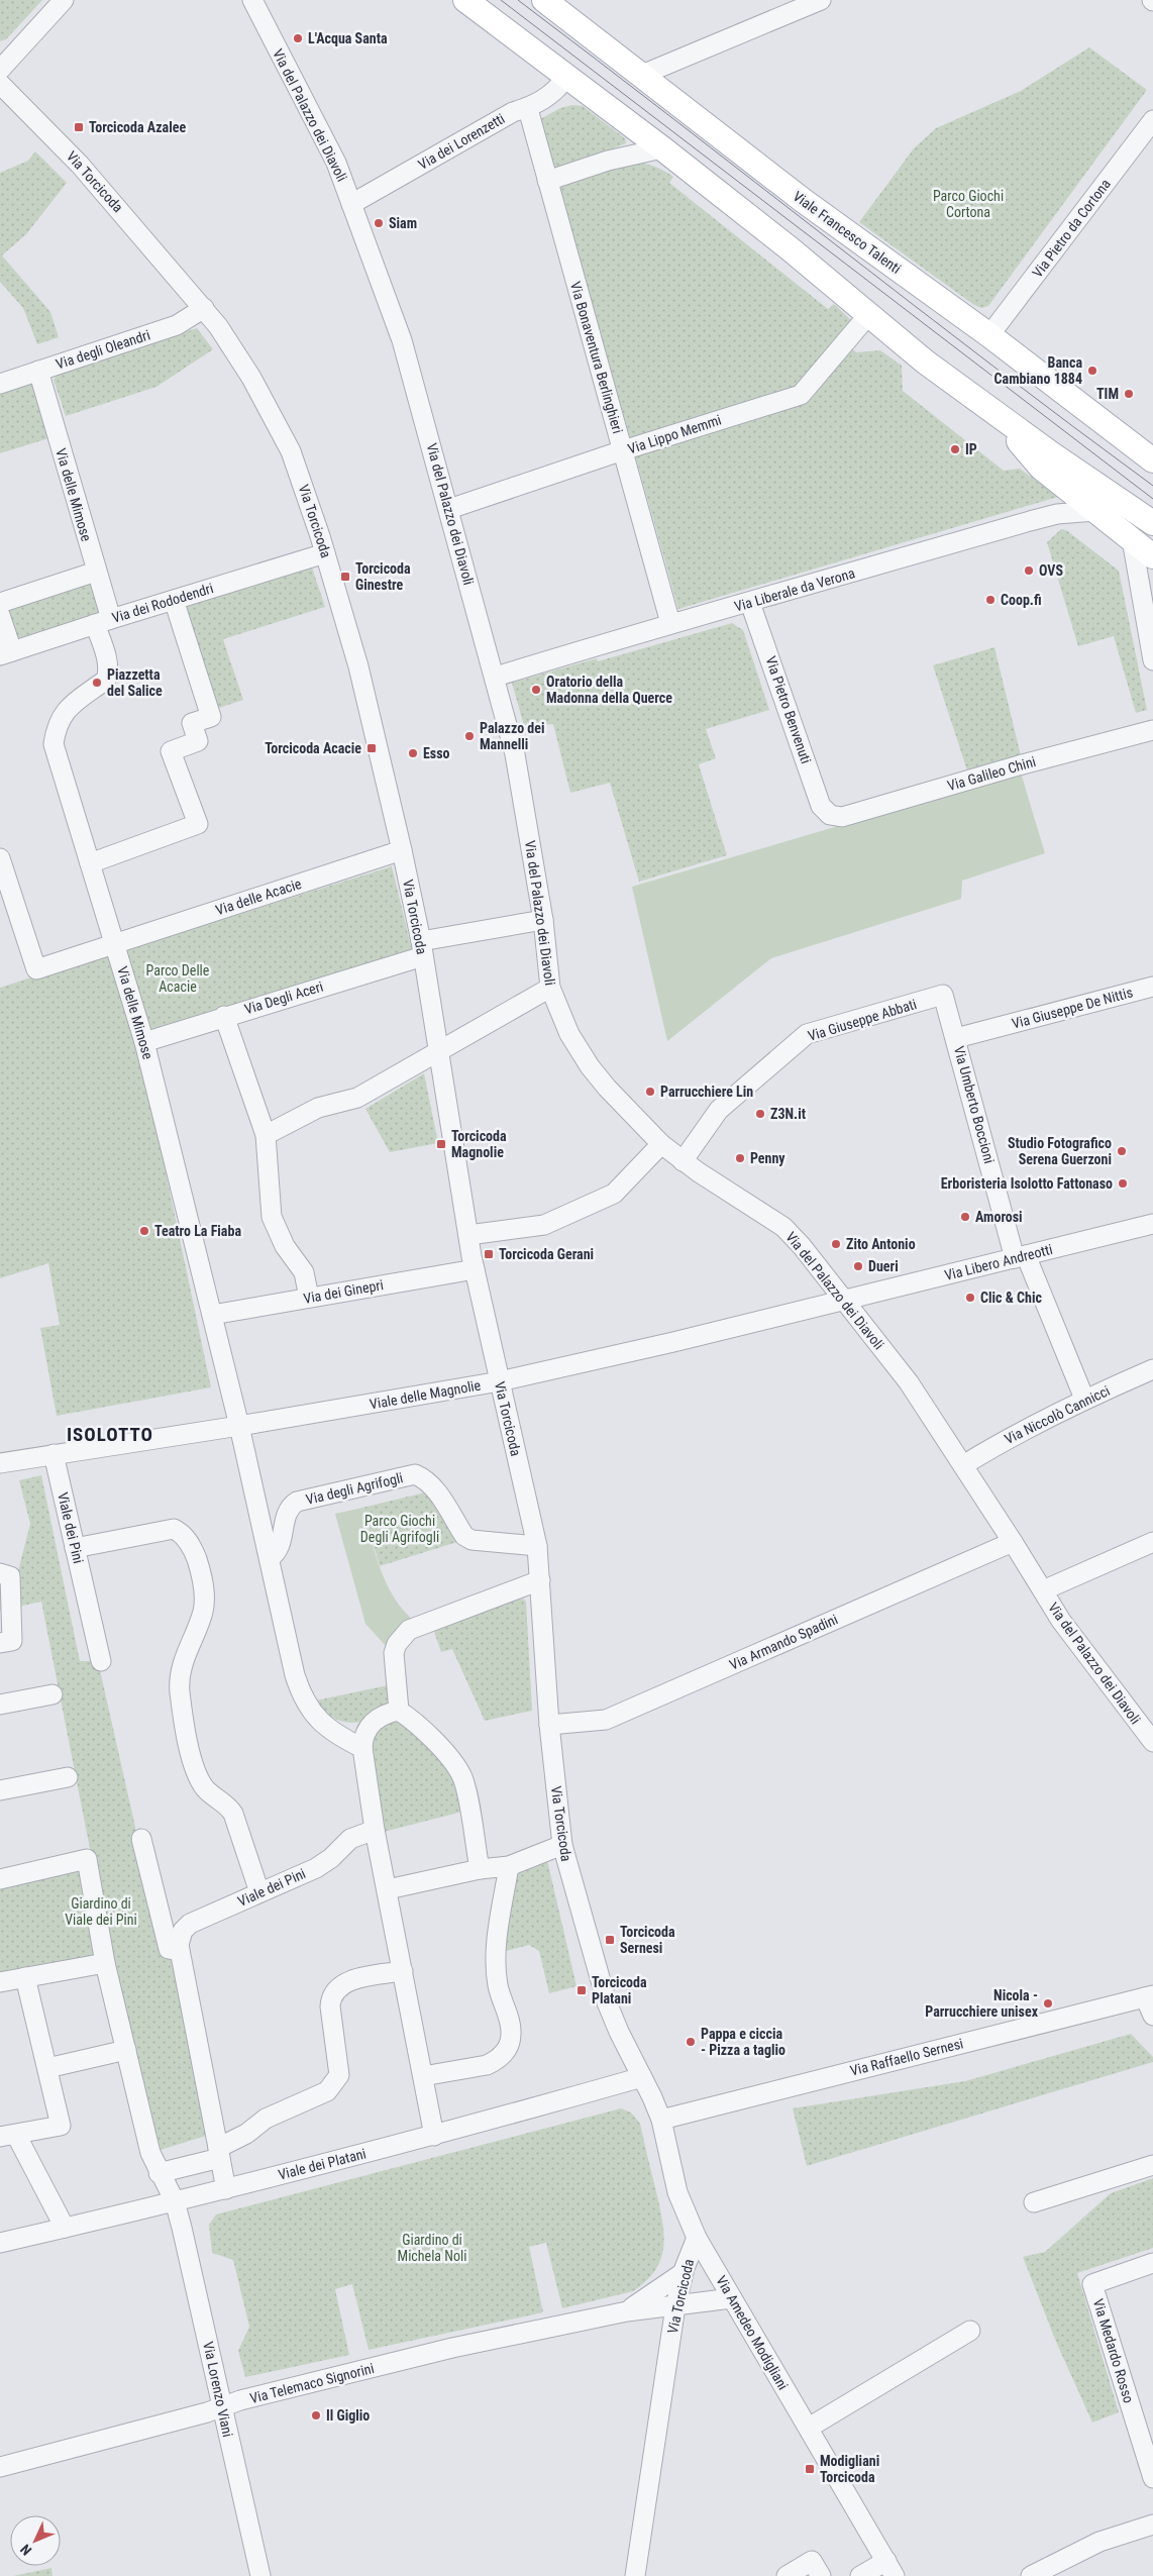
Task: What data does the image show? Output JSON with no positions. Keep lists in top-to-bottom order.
{
  "streets": {
    "main road": ["Viale Francesco Talenti"],
    "street": [
      "Via del Palazzo dei Diavoli",
      "Via dei Lorenzetti",
      "Via Torcicoda",
      "Via Pietro da Cortona",
      "Via degli Oleandri",
      "Via Bonaventura Berlinghieri",
      "Via Lippo Memmi",
      "Via delle Mimose",
      "Via Liberale da Verona",
      "Via dei Rododendri",
      "Via Pietro Benvenuti",
      "Via Galileo Chini",
      "Via delle Acacie",
      "Via Degli Aceri",
      "Via Giuseppe De Nittis",
      "Via Giuseppe Abbati",
      "Via Umberto Boccioni",
      "Via Libero Andreotti",
      "Via dei Ginepri",
      "Viale delle Magnolie",
      "Via Niccolò Cannicci",
      "Via degli Agrifogli",
      "Viale dei Pini",
      "Via Armando Spadini",
      "Via Raffaello Sernesi",
      "Viale dei Platani",
      "Via Amedeo Modigliani",
      "Via Medardo Rosso",
      "Via Telemaco Signorini",
      "Via Lorenzo Viani"
    ]
  },
  "crossings": [
    ["Via del Palazzo dei Diavoli", "Via dei Lorenzetti"],
    ["Via del Palazzo dei Diavoli", "Via Lippo Memmi"],
    ["Via del Palazzo dei Diavoli", "Via Liberale da Verona"],
    ["Via del Palazzo dei Diavoli", "Via Giuseppe Abbati"],
    ["Via del Palazzo dei Diavoli", "Via Libero Andreotti"],
    ["Via del Palazzo dei Diavoli", "Viale delle Magnolie"],
    ["Via del Palazzo dei Diavoli", "Via Niccolò Cannicci"],
    ["Via del Palazzo dei Diavoli", "Via Armando Spadini"],
    ["Via dei Lorenzetti", "Via Bonaventura Berlinghieri"],
    ["Via Torcicoda", "Via degli Oleandri"],
    ["Via Torcicoda", "Via dei Rododendri"],
    ["Via Torcicoda", "Via delle Acacie"],
    ["Via Torcicoda", "Via Degli Aceri"],
    ["Via Torcicoda", "Via dei Ginepri"],
    ["Via Torcicoda", "Viale delle Magnolie"],
    ["Via Torcicoda", "Via degli Agrifogli"],
    ["Via Torcicoda", "Via Armando Spadini"],
    ["Via Torcicoda", "Via Raffaello Sernesi"],
    ["Via Torcicoda", "Viale dei Platani"],
    ["Via Torcicoda", "Via Amedeo Modigliani"],
    ["Via Torcicoda", "Via Telemaco Signorini"],
    ["Via Pietro da Cortona", "Viale Francesco Talenti"],
    ["Via degli Oleandri", "Via delle Mimose"],
    ["Via Bonaventura Berlinghieri", "Via Lippo Memmi"],
    ["Via Bonaventura Berlinghieri", "Via Liberale da Verona"],
    ["Via delle Mimose", "Via dei Rododendri"],
    ["Via delle Mimose", "Via delle Acacie"],
    ["Via delle Mimose", "Via Degli Aceri"],
    ["Via delle Mimose", "Via dei Ginepri"],
    ["Via delle Mimose", "Viale delle Magnolie"],
    ["Via Liberale da Verona", "Via Pietro Benvenuti"],
    ["Via Pietro Benvenuti", "Via Galileo Chini"],
    ["Via Giuseppe De Nittis", "Via Umberto Boccioni"],
    ["Via Giuseppe Abbati", "Via Umberto Boccioni"],
    ["Via Umberto Boccioni", "Via Libero Andreotti"],
    ["Via Umberto Boccioni", "Via Niccolò Cannicci"],
    ["Via Libero Andreotti", "Viale delle Magnolie"],
    ["Viale delle Magnolie", "Viale dei Pini"],
    ["Viale dei Pini", "Viale dei Platani"],
    ["Viale dei Platani", "Via Lorenzo Viani"],
    ["Via Amedeo Modigliani", "Via Telemaco Signorini"],
    ["Via Telemaco Signorini", "Via Lorenzo Viani"]
  ],
  "districts": ["ISOLOTTO"],
  "parks": [
    "Parco Giochi Cortona",
    "Parco Delle Acacie",
    "Parco Giochi Degli Agrifogli",
    "Giardino di Viale dei Pini",
    "Giardino di Michela Noli"
  ],
  "places": {
    "other": [
      "L'Acqua Santa",
      "Siam",
      "Banca Cambiano 1884",
      "TIM",
      "IP",
      "OVS",
      "Coop.fi",
      "Piazzetta del Salice",
      "Oratorio della Madonna della Querce",
      "Palazzo dei Mannelli",
      "Esso",
      "Parrucchiere Lin",
      "Z3N.it",
      "Studio Fotografico Serena Guerzoni",
      "Penny",
      "Erboristeria Isolotto Fattonaso",
      "Amorosi",
      "Teatro La Fiaba",
      "Zito Antonio",
      "Dueri",
      "Clic & Chic",
      "Nicola - Parrucchiere unisex",
      "Pappa e ciccia - Pizza a taglio",
      "Il Giglio"
    ],
    "transit": [
      "Torcicoda Azalee",
      "Torcicoda Ginestre",
      "Torcicoda Acacie",
      "Torcicoda Magnolie",
      "Torcicoda Gerani",
      "Torcicoda Sernesi",
      "Torcicoda Platani",
      "Modigliani Torcicoda"
    ]
  },
  "north": "bottom left"
}
